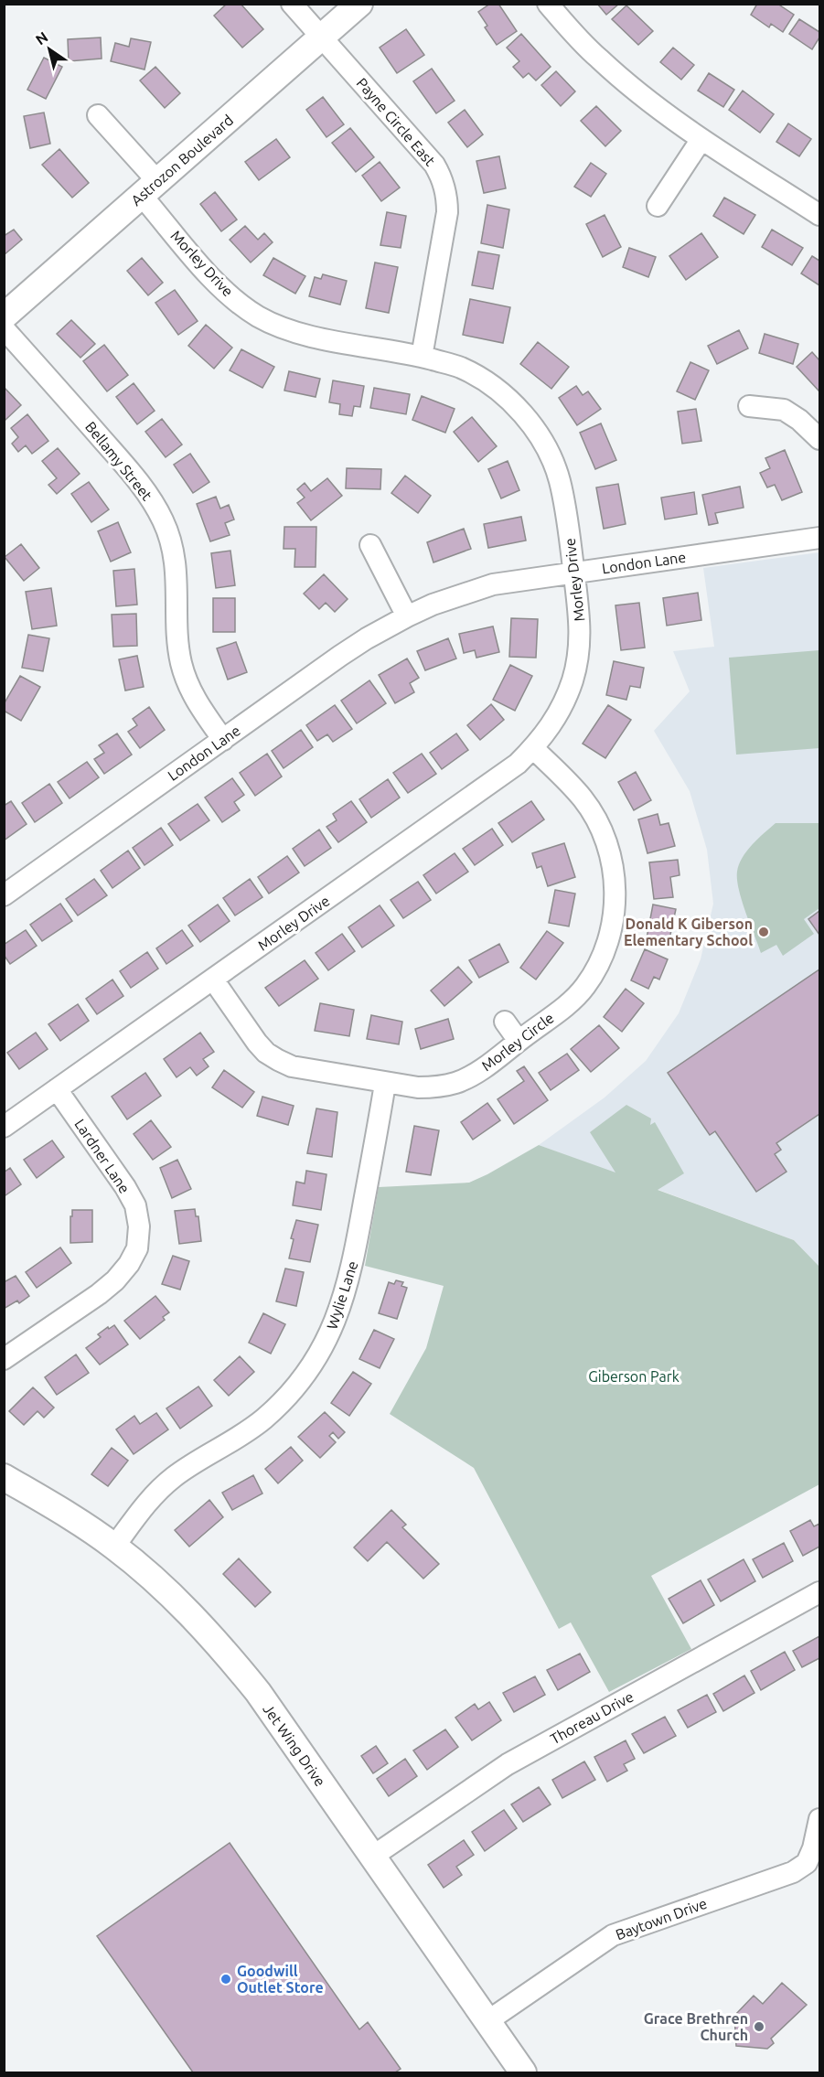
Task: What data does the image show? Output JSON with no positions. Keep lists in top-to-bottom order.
{
  "streets": {
    "main road": ["Astrozon Boulevard", "Jet Wing Drive"],
    "street": [
      "Payne Circle East",
      "Morley Drive",
      "Bellamy Street",
      "London Lane",
      "Morley Circle",
      "Lardner Lane",
      "Wylie Lane",
      "Thoreau Drive",
      "Baytown Drive"
    ]
  },
  "crossings": [
    ["Payne Circle East", "Astrozon Boulevard"],
    ["Payne Circle East", "Morley Drive"],
    ["Astrozon Boulevard", "Morley Drive"],
    ["Morley Drive", "London Lane"],
    ["Morley Drive", "Morley Circle"],
    ["Morley Drive", "Lardner Lane"],
    ["Bellamy Street", "London Lane"],
    ["Morley Circle", "Wylie Lane"],
    ["Wylie Lane", "Jet Wing Drive"],
    ["Thoreau Drive", "Jet Wing Drive"],
    ["Jet Wing Drive", "Baytown Drive"]
  ],
  "parks": ["Giberson Park"],
  "places": ["Donald K Giberson Elementary School", "Goodwill Outlet Store", "Grace Brethren Church"],
  "north": "top left"
}
